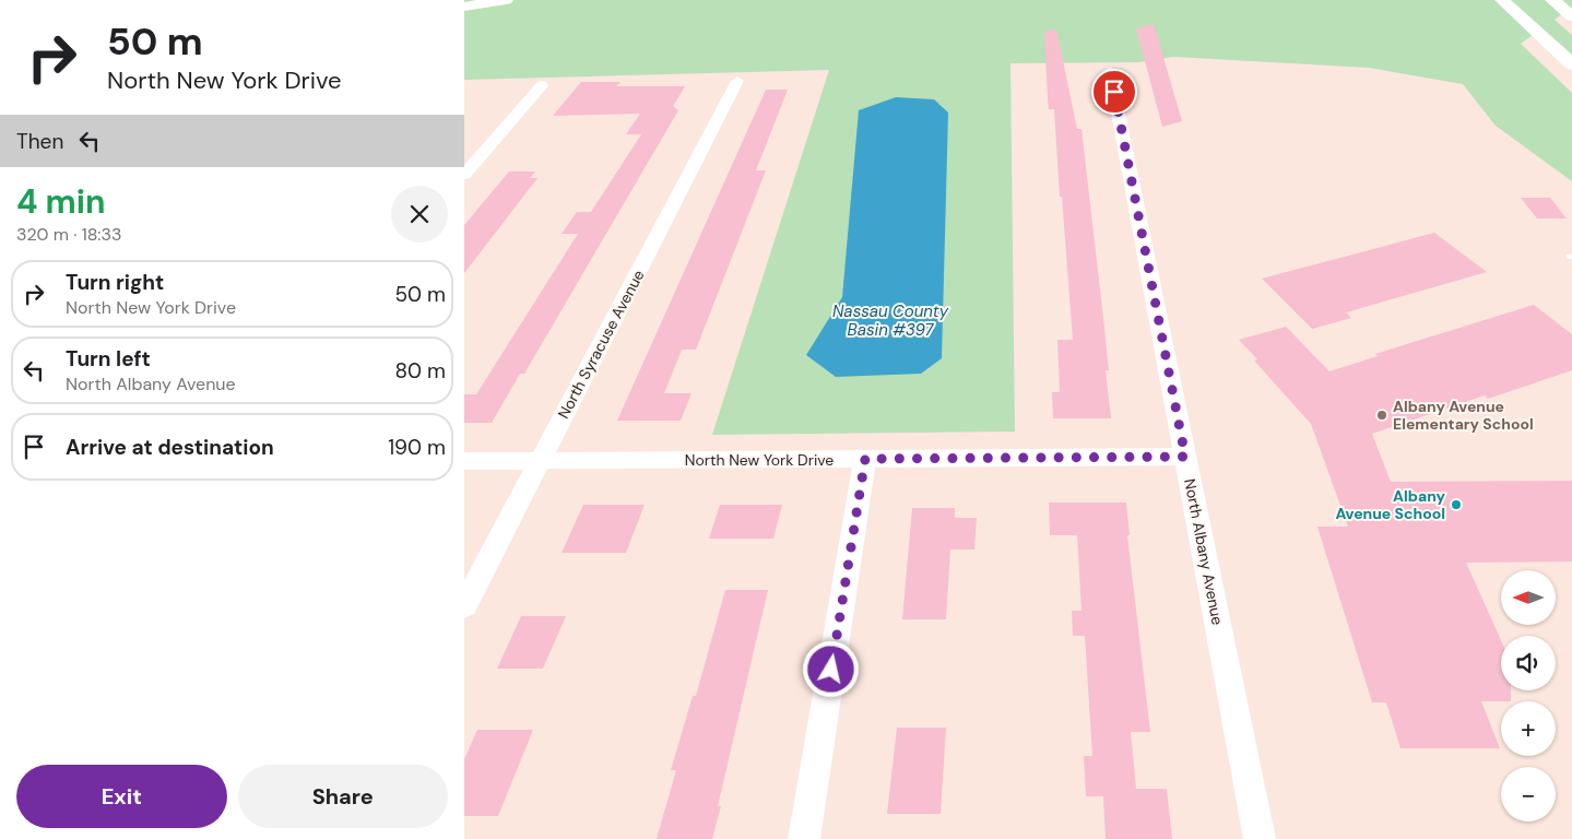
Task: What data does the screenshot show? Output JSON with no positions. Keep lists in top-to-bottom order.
{
  "streets": {
    "street": ["North Syracuse Avenue", "North New York Drive", "North Albany Avenue"]
  },
  "crossings": [
    ["North Syracuse Avenue", "North New York Drive"],
    ["North New York Drive", "North Albany Avenue"]
  ],
  "water": ["Nassau County Basin #397"],
  "places": ["Albany Avenue Elementary School", "Albany Avenue School"],
  "north": "left",
  "page": {
    "turn": ["50 m", "North New York Drive"],
    "then": "Then",
    "heading": ["4 min", "320 m · 18:33"],
    "list": [
      {
        "name": "Turn right",
        "note": "North New York Drive",
        "value": "50 m"
      },
      {
        "name": "Turn left",
        "note": "North Albany Avenue",
        "value": "80 m"
      },
      {
        "name": "Arrive at destination",
        "value": "190 m"
      }
    ],
    "map_buttons": ["+", "−"],
    "buttons": ["Exit", "Share"]
  }
}
